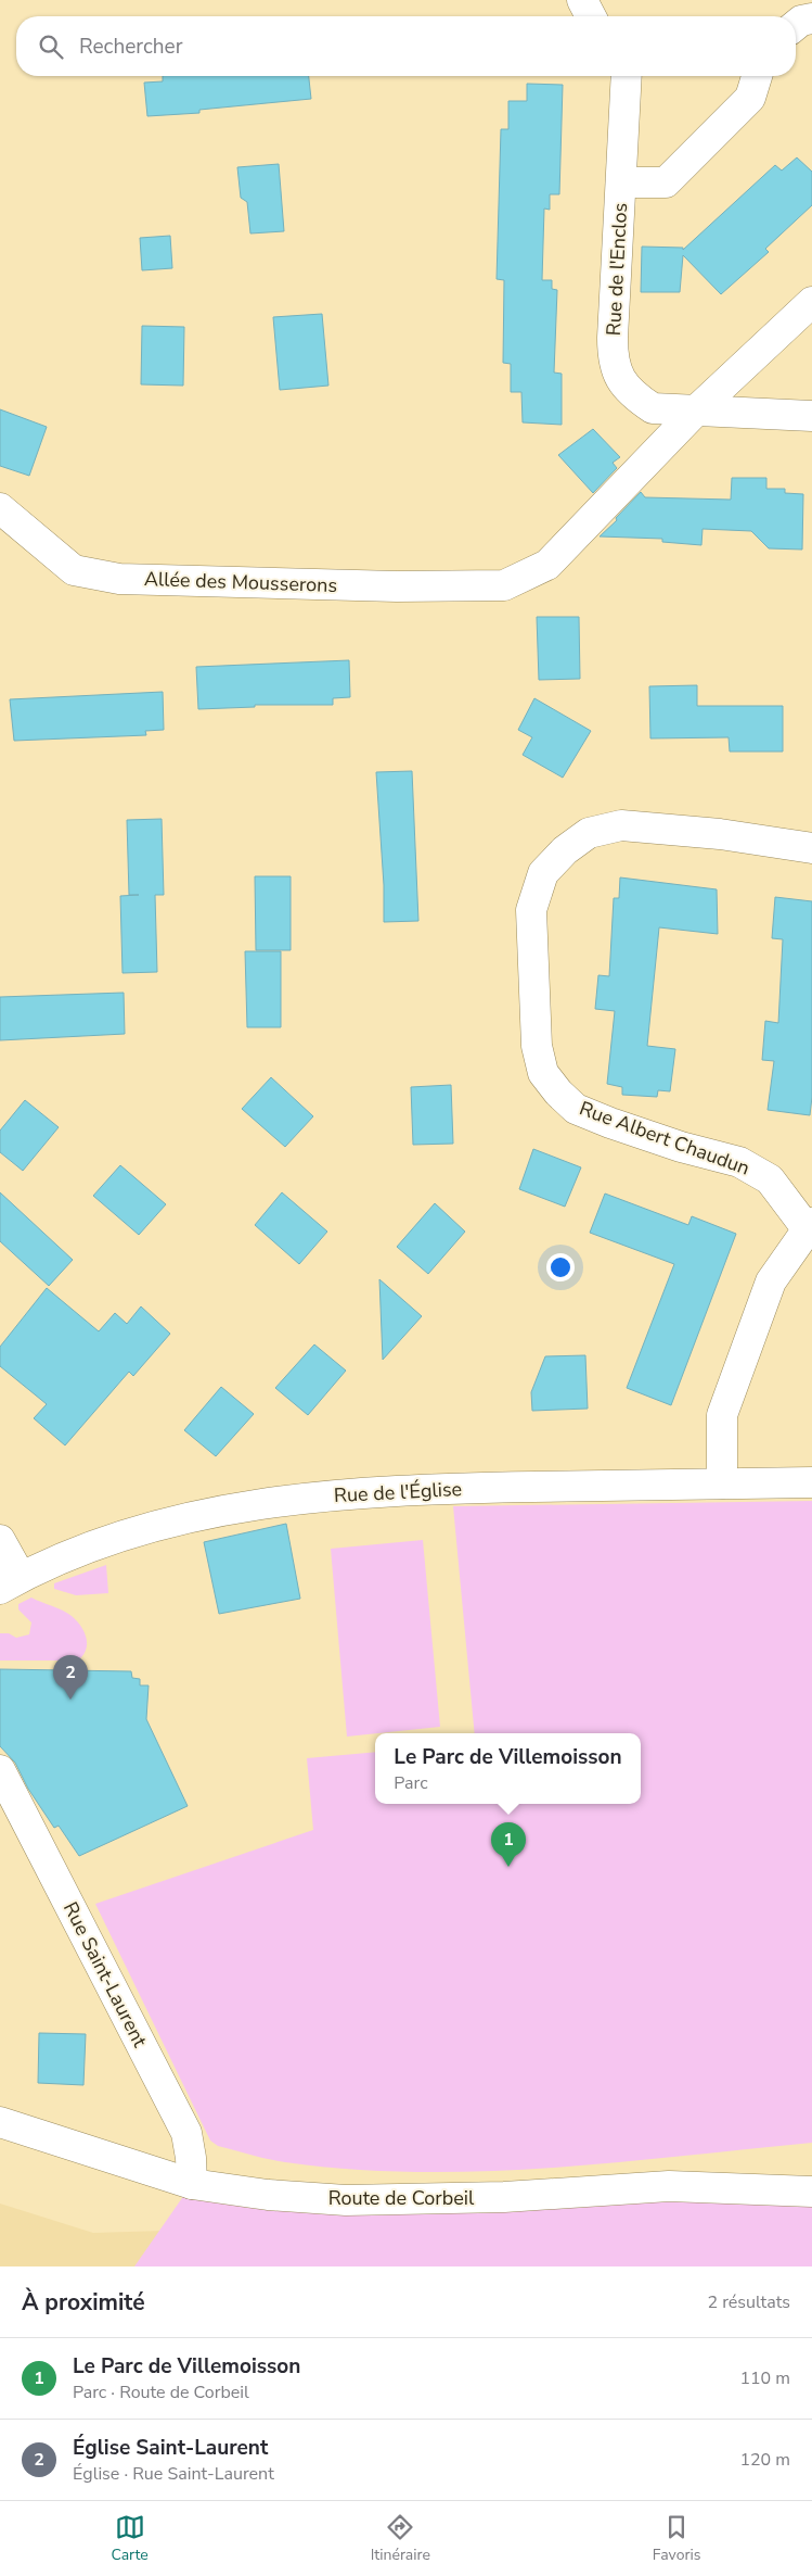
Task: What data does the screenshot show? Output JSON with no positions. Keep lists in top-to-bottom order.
{
  "streets": {
    "street": [
      "Rue de l'Enclos",
      "Allée des Mousserons",
      "Rue Albert Chaudun",
      "Rue de l'Église",
      "Rue Saint-Laurent",
      "Route de Corbeil"
    ]
  },
  "crossings": [
    ["Rue de l'Enclos", "Allée des Mousserons"],
    ["Rue Albert Chaudun", "Rue de l'Église"],
    ["Rue Saint-Laurent", "Route de Corbeil"]
  ],
  "page": {
    "search": "Rechercher",
    "pins": ["2", "1"],
    "popup": ["Le Parc de Villemoisson", "Parc"],
    "heading": ["À proximité", "2 résultats"],
    "list": [
      {
        "mark": "1",
        "name": "Le Parc de Villemoisson",
        "note": "Parc · Route de Corbeil",
        "value": "110 m"
      },
      {
        "mark": "2",
        "name": "Église Saint-Laurent",
        "note": "Église · Rue Saint-Laurent",
        "value": "120 m"
      }
    ],
    "nav": ["Carte", "Itinéraire", "Favoris"]
  }
}
